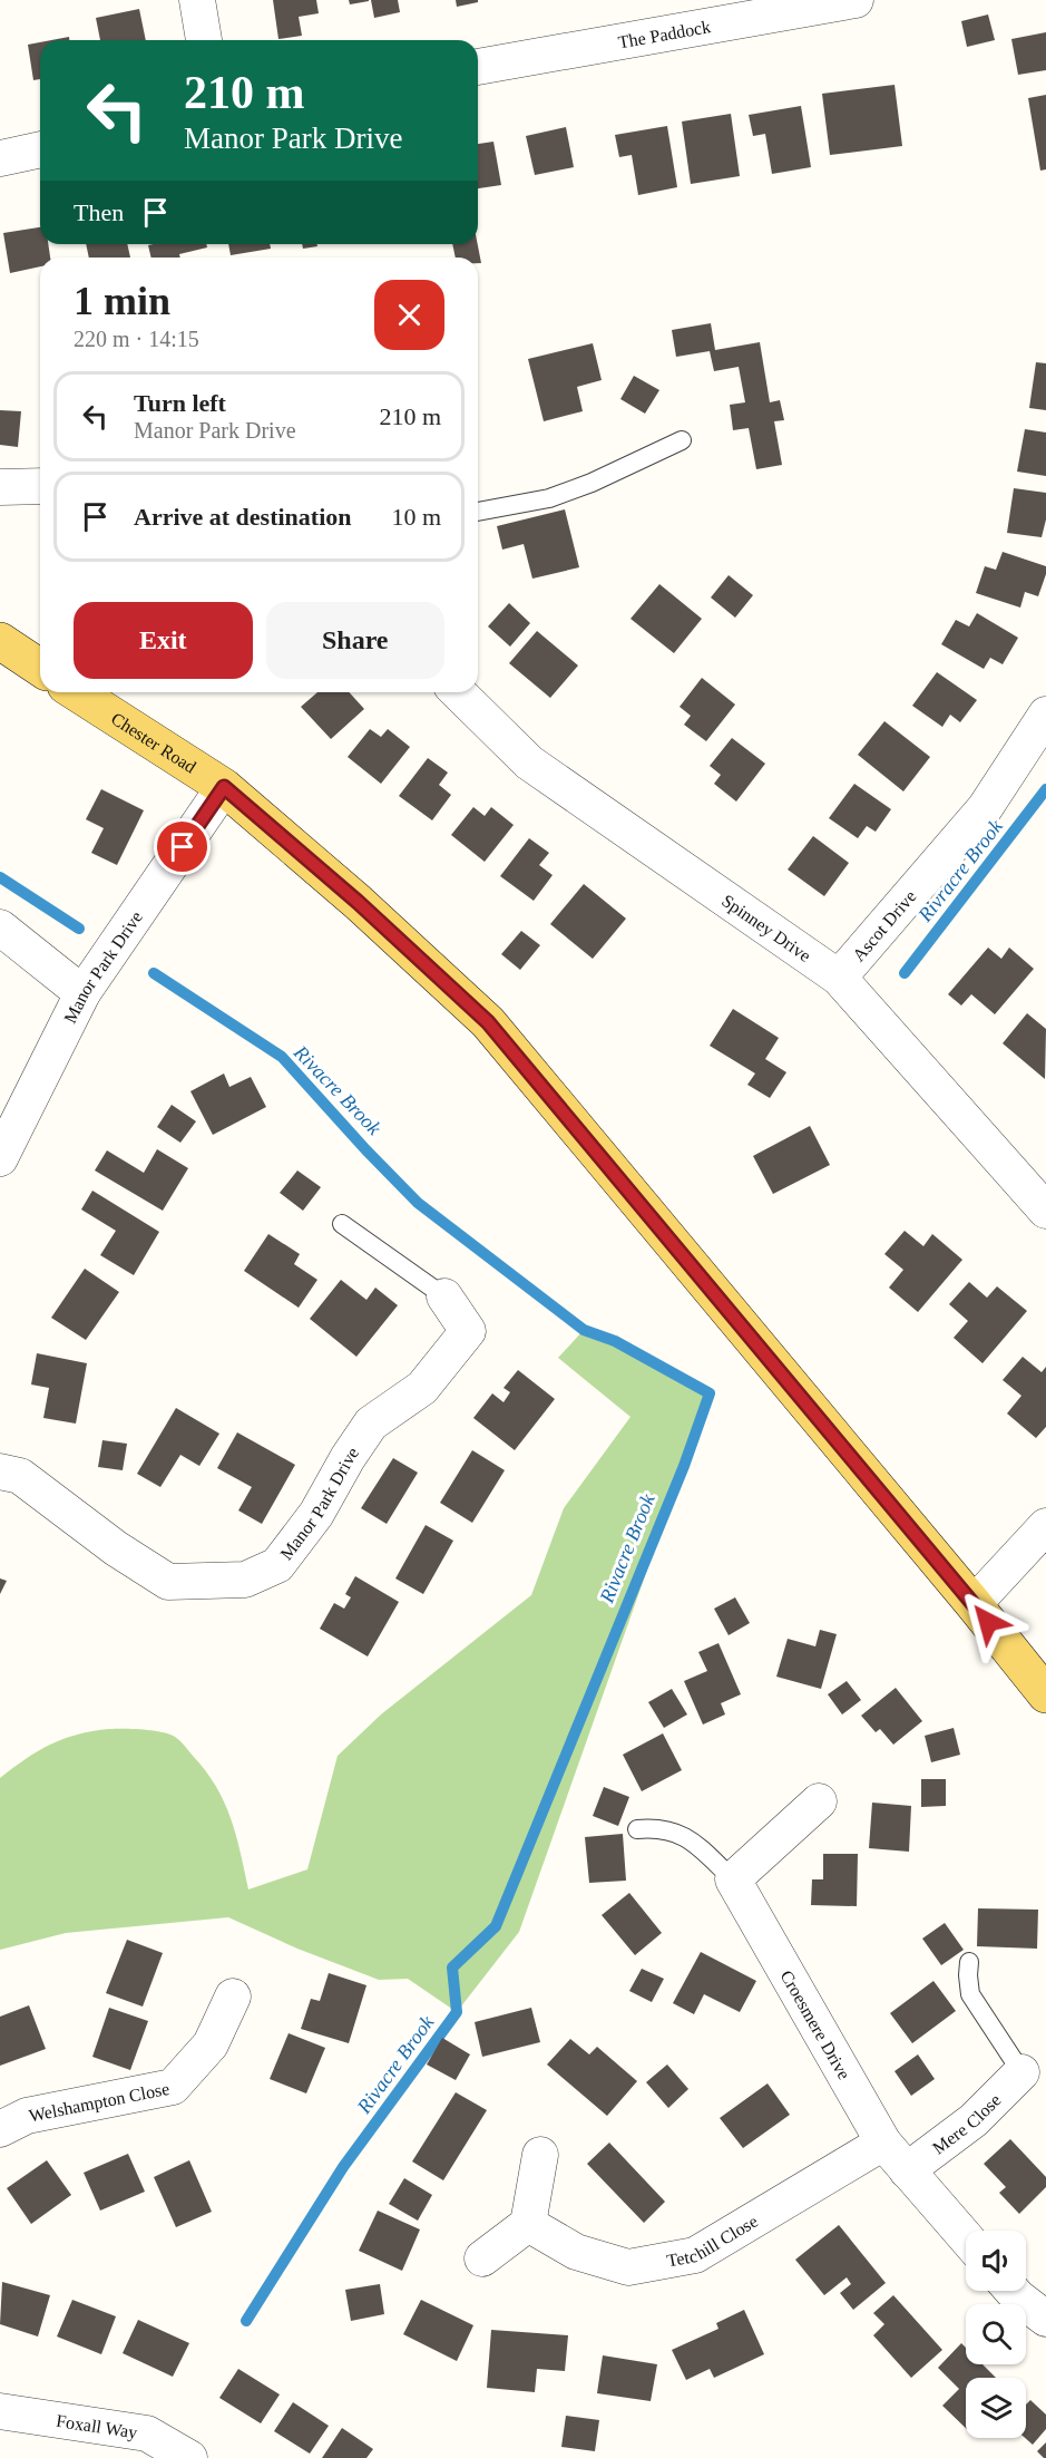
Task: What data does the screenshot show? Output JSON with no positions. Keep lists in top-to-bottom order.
{
  "streets": {
    "main road": ["Chester Road"],
    "street": [
      "The Paddock",
      "Ascot Drive",
      "Spinney Drive",
      "Manor Park Drive",
      "Croesmere Drive",
      "Welshampton Close",
      "Mere Close",
      "Tetchill Close",
      "Foxall Way"
    ]
  },
  "crossings": [
    ["Chester Road", "Manor Park Drive"],
    ["Ascot Drive", "Spinney Drive"],
    ["Croesmere Drive", "Mere Close"],
    ["Croesmere Drive", "Tetchill Close"]
  ],
  "water": ["Rivracre Brook", "Rivacre Brook"],
  "page": {
    "turn": ["210 m", "Manor Park Drive"],
    "then": "Then",
    "heading": ["1 min", "220 m · 14:15"],
    "list": [
      {
        "name": "Turn left",
        "note": "Manor Park Drive",
        "value": "210 m"
      },
      {
        "name": "Arrive at destination",
        "value": "10 m"
      }
    ],
    "buttons": ["Exit", "Share"]
  }
}
